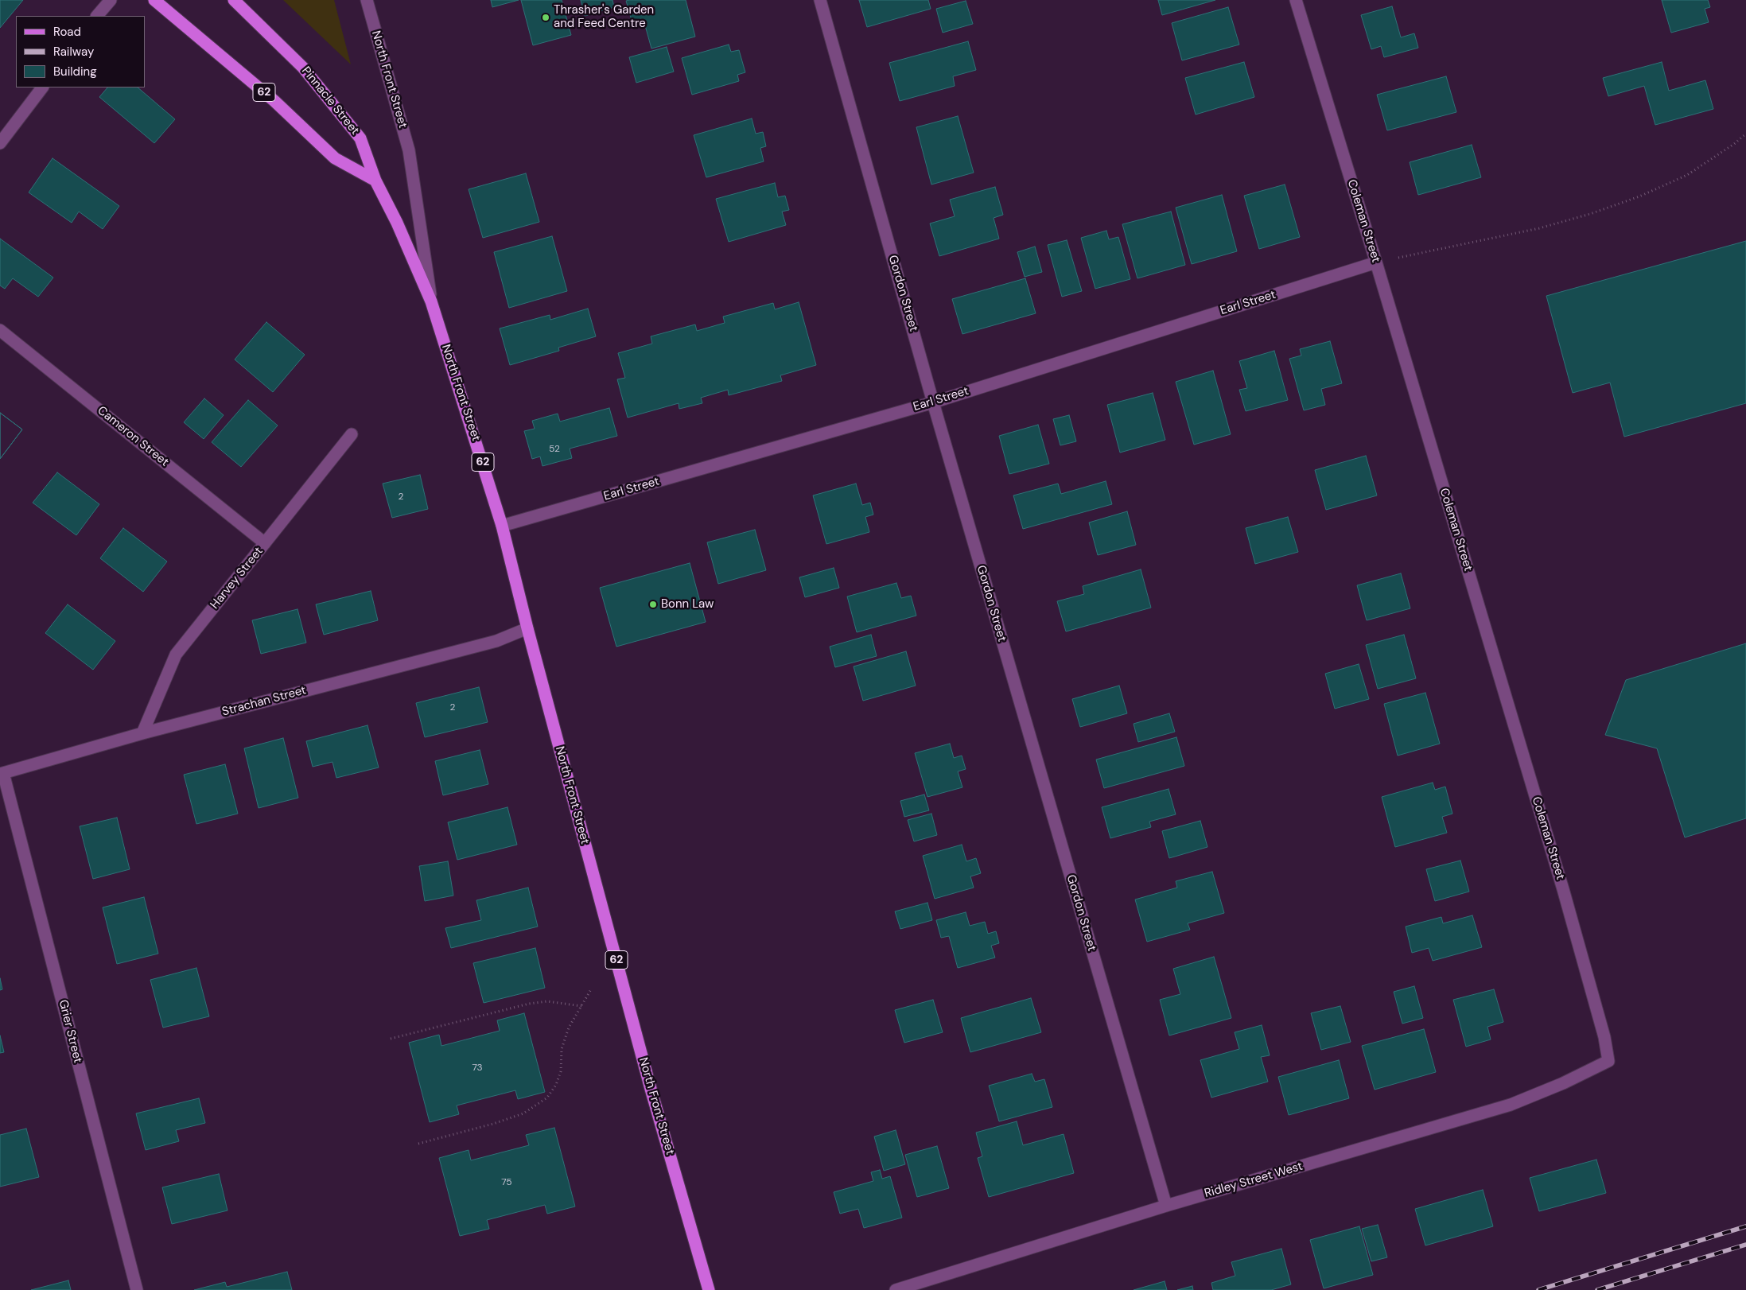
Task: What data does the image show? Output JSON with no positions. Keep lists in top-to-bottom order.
{
  "streets": {
    "main road": ["North Front Street", "62", "Pinnacle Street"],
    "street": [
      "Coleman Street",
      "Gordon Street",
      "Earl Street",
      "Cameron Street",
      "Harvey Street",
      "Strachan Street",
      "Grier Street",
      "Ridley Street West"
    ]
  },
  "crossings": [
    ["North Front Street", "62"],
    ["North Front Street", "Pinnacle Street"],
    ["North Front Street", "Earl Street"],
    ["North Front Street", "Strachan Street"],
    ["62", "Pinnacle Street"],
    ["Coleman Street", "Earl Street"],
    ["Coleman Street", "Ridley Street West"],
    ["Gordon Street", "Earl Street"],
    ["Gordon Street", "Ridley Street West"],
    ["Cameron Street", "Harvey Street"],
    ["Harvey Street", "Strachan Street"],
    ["Strachan Street", "Grier Street"]
  ],
  "places": ["Thrasher's Garden and Feed Centre", "Bonn Law"],
  "house_numbers": [
    "52",
    "2",
    "2",
    "73",
    "75"
  ],
  "legend": ["Road", "Railway", "Building"]
}
